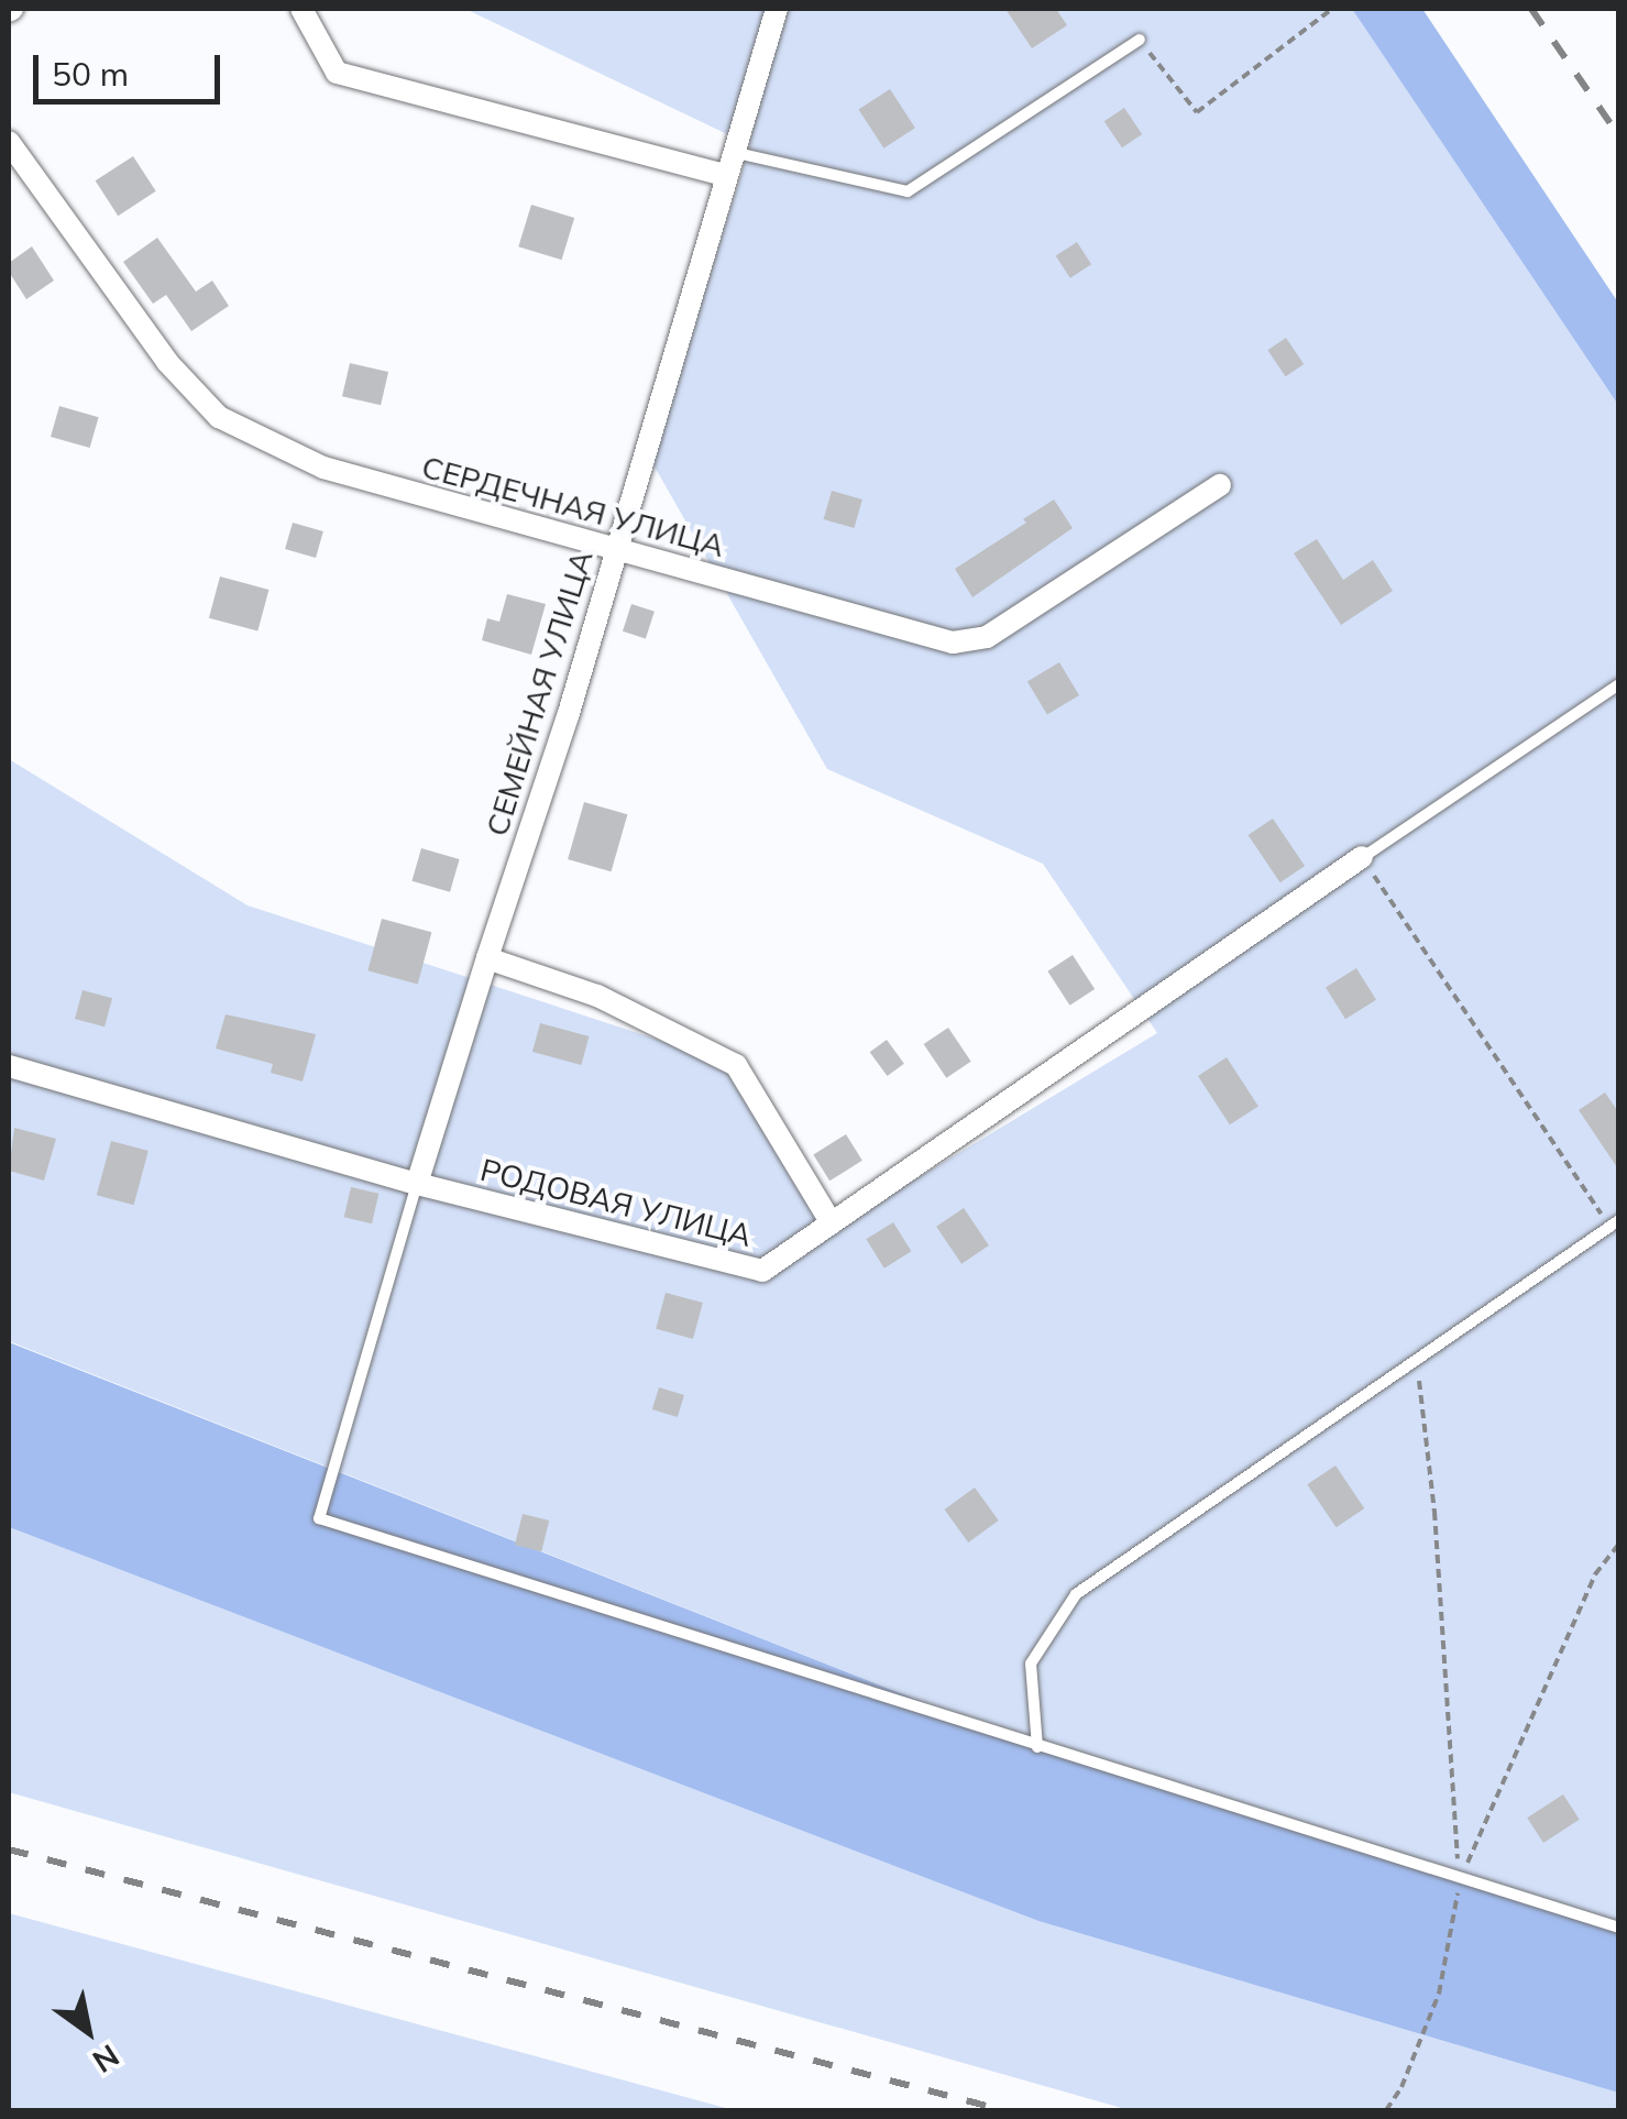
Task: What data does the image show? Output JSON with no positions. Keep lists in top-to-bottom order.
{
  "streets": {
    "street": ["СЕРДЕЧНАЯ УЛИЦА", "СЕМЕЙНАЯ УЛИЦА", "РОДОВАЯ УЛИЦА"]
  },
  "crossings": [
    ["СЕРДЕЧНАЯ УЛИЦА", "СЕМЕЙНАЯ УЛИЦА"],
    ["СЕМЕЙНАЯ УЛИЦА", "РОДОВАЯ УЛИЦА"]
  ],
  "scale_bar": "50 m",
  "north": "bottom right"
}
